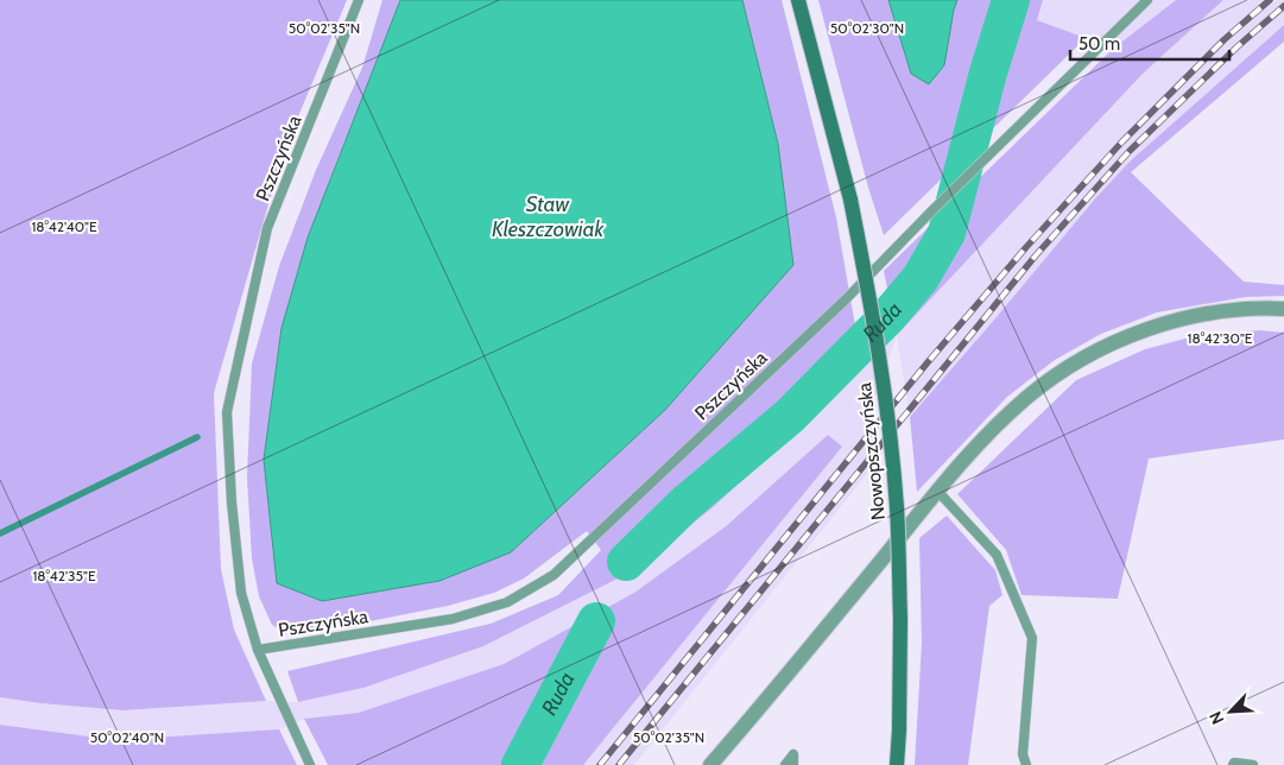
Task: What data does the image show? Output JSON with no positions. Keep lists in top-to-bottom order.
{
  "streets": {
    "main road": ["Nowopszczyńska"],
    "lane": ["Pszczyńska"]
  },
  "water": ["Staw Kleszczowiak", "Ruda"],
  "scale_bar": "50 m",
  "north": "bottom left",
  "coordinates": [
    "50°02'35\"N",
    "50°02'30\"N",
    "18°42'40\"E",
    "18°42'30\"E",
    "18°42'35\"E",
    "50°02'40\"N"
  ]
}
